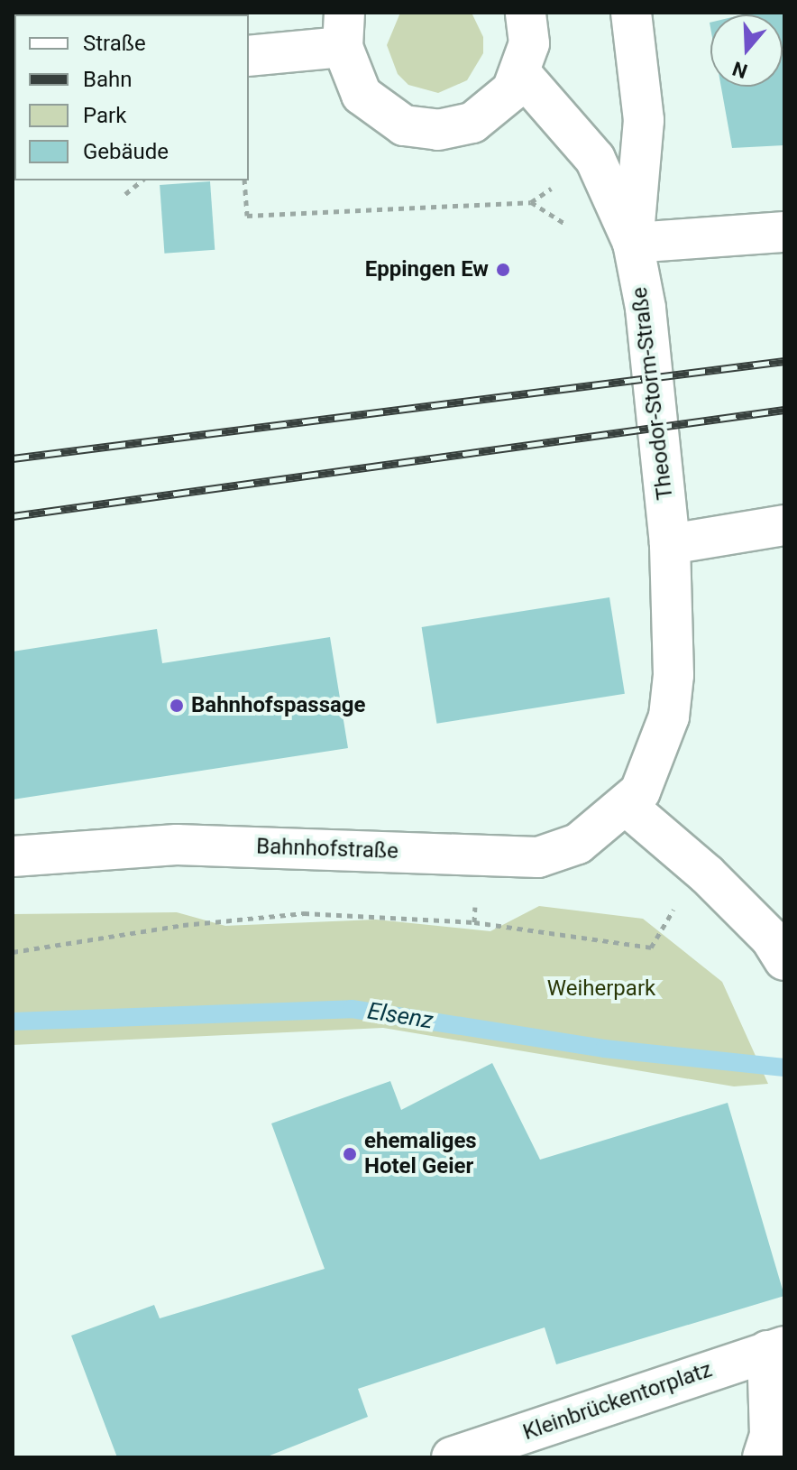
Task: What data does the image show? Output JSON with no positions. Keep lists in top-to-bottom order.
{
  "streets": {
    "street": ["Theodor-Storm-Straße", "Bahnhofstraße", "Kleinbrückentorplatz"]
  },
  "crossings": [
    ["Theodor-Storm-Straße", "Bahnhofstraße"]
  ],
  "water": ["Elsenz"],
  "parks": ["Weiherpark"],
  "places": ["Eppingen Ew", "Bahnhofspassage", "ehemaliges Hotel Geier"],
  "legend": [
    "Straße",
    "Bahn",
    "Park",
    "Gebäude"
  ],
  "north": "bottom"
}
